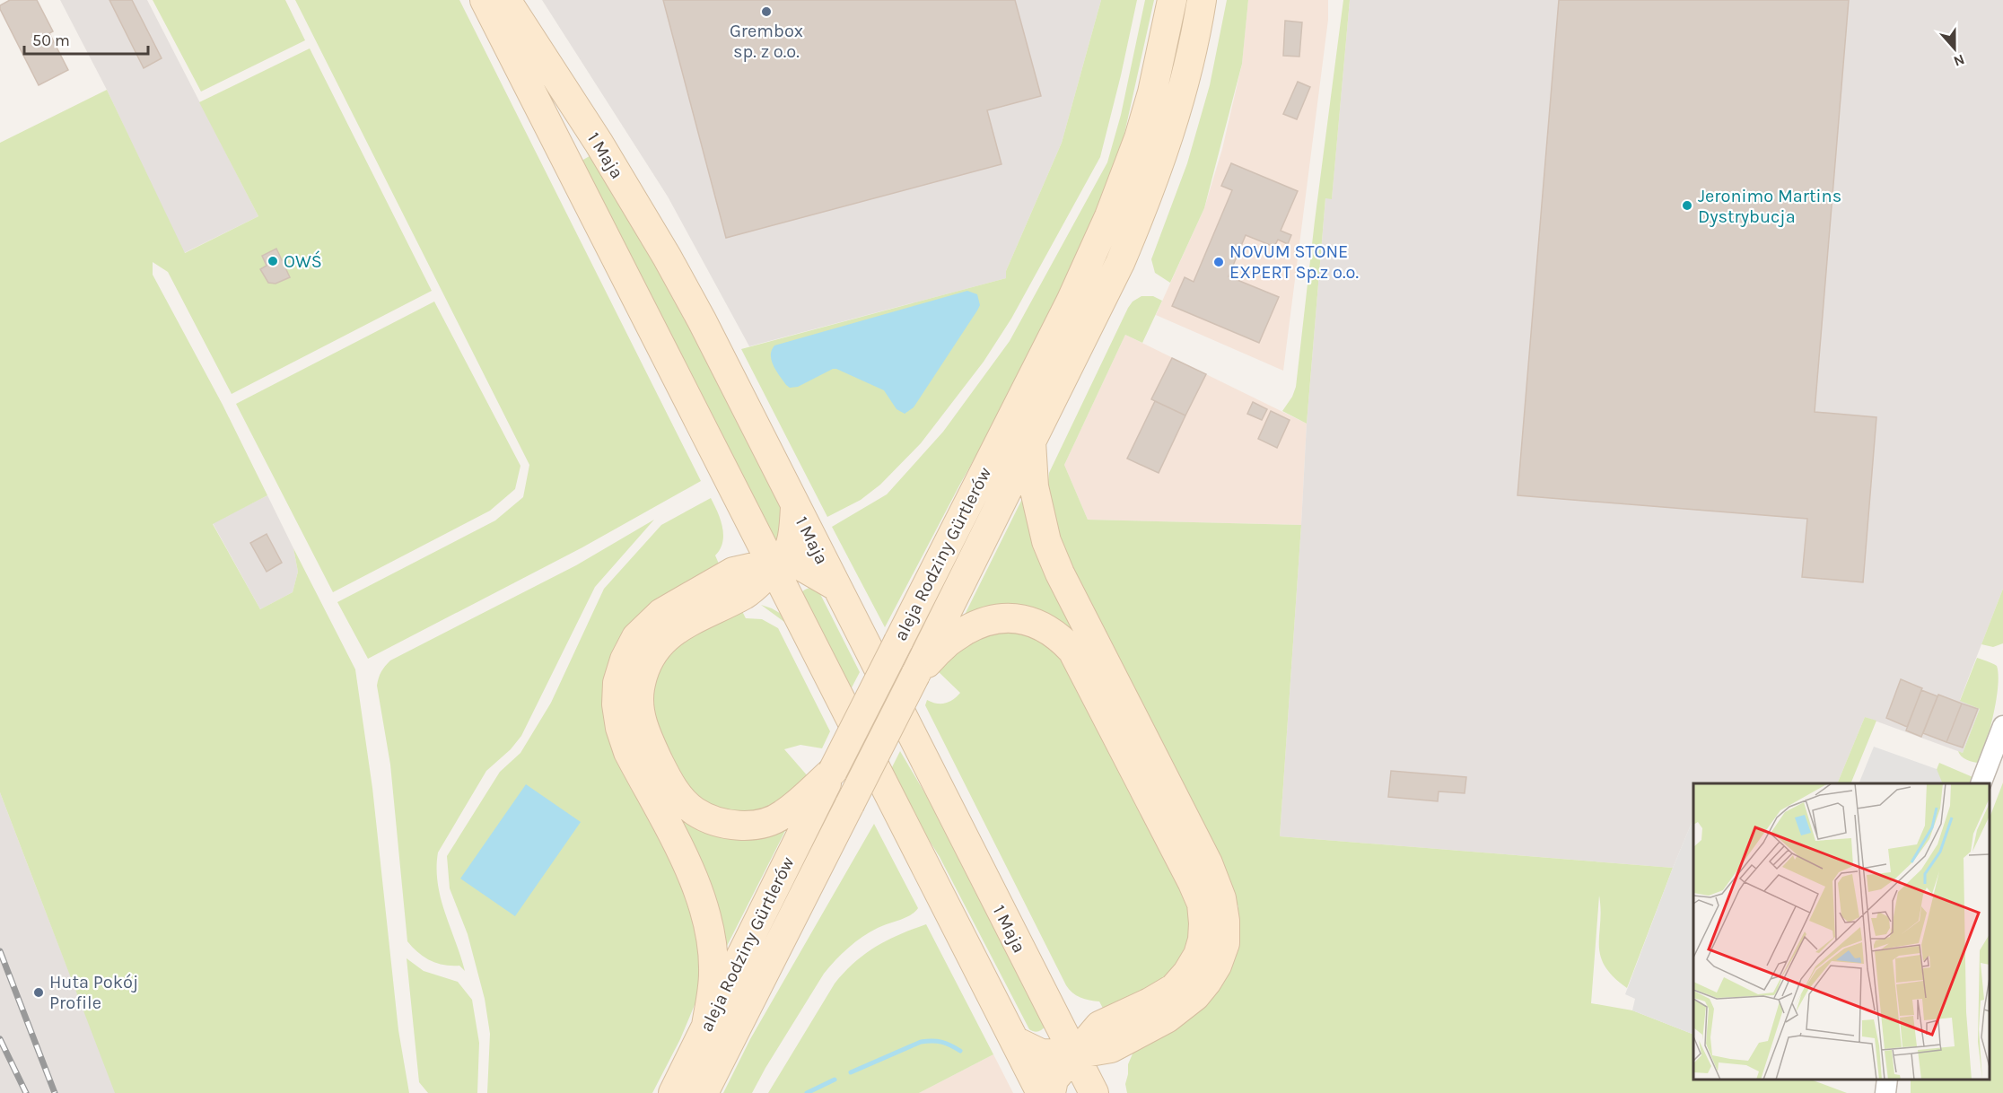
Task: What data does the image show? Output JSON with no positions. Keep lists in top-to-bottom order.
{
  "streets": {
    "main road": ["1 Maja", "aleja Rodziny Gürtlerów"]
  },
  "places": [
    "Grembox sp. z o.o.",
    "Jeronimo Martins Dystrybucja",
    "OWŚ",
    "NOVUM STONE EXPERT Sp.z o.o.",
    "Huta Pokój Profile"
  ],
  "scale_bar": "50 m",
  "north": "bottom"
}
